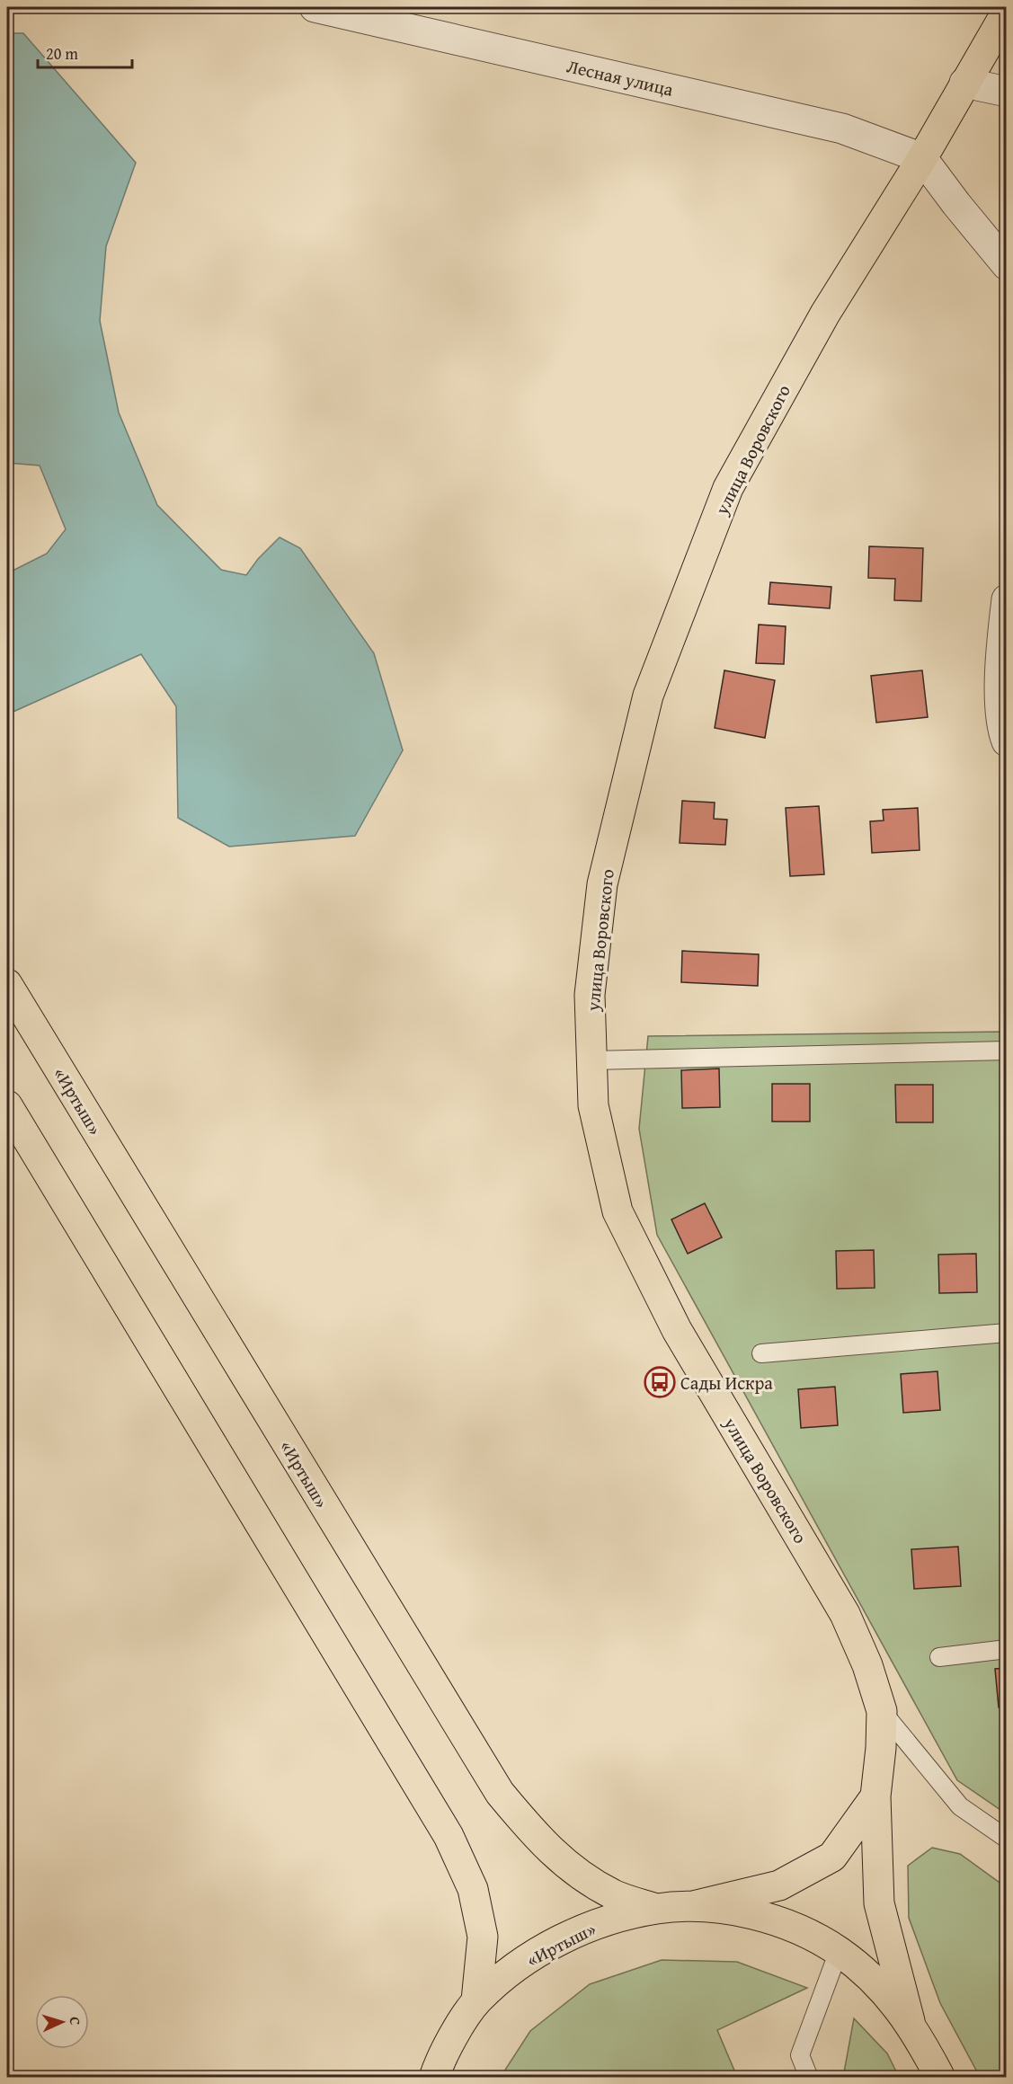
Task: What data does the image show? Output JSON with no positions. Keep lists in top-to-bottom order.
{
  "streets": {
    "main road": ["улица Воровского", "«Иртыш»"],
    "street": ["Лесная улица"]
  },
  "crossings": [
    ["Лесная улица", "улица Воровского"],
    ["улица Воровского", "«Иртыш»"]
  ],
  "places": {
    "bus stop": ["Сады Искра"]
  },
  "scale_bar": "20 m",
  "north": "right"
}
